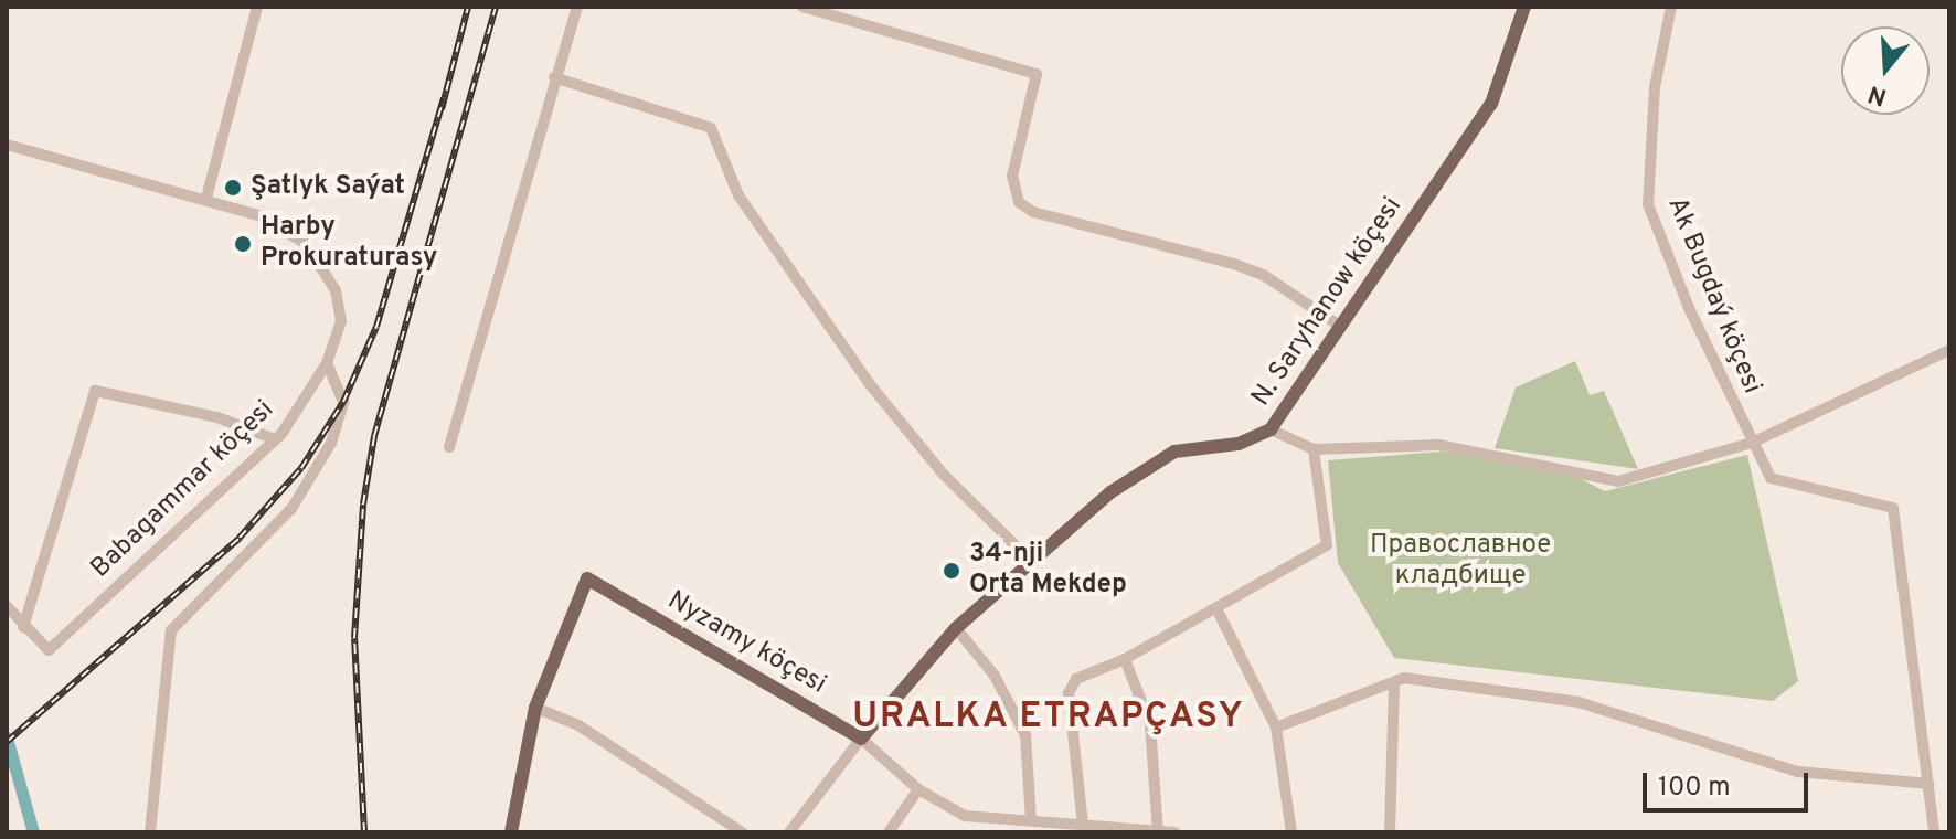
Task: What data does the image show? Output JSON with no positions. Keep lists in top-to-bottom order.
{
  "streets": {
    "main road": ["N. Saryhanow köçesi", "Nyzamy köçesi"],
    "street": ["Ak Bugdaý köçesi", "Babagammar köçesi"]
  },
  "crossings": [
    ["N. Saryhanow köçesi", "Nyzamy köçesi"]
  ],
  "districts": ["URALKA ETRAPÇASY"],
  "parks": ["Православное кладбище"],
  "places": ["Şatlyk Saýat", "Harby Prokuraturasy", "34-nji Orta Mekdep"],
  "scale_bar": "100 m",
  "north": "bottom"
}
